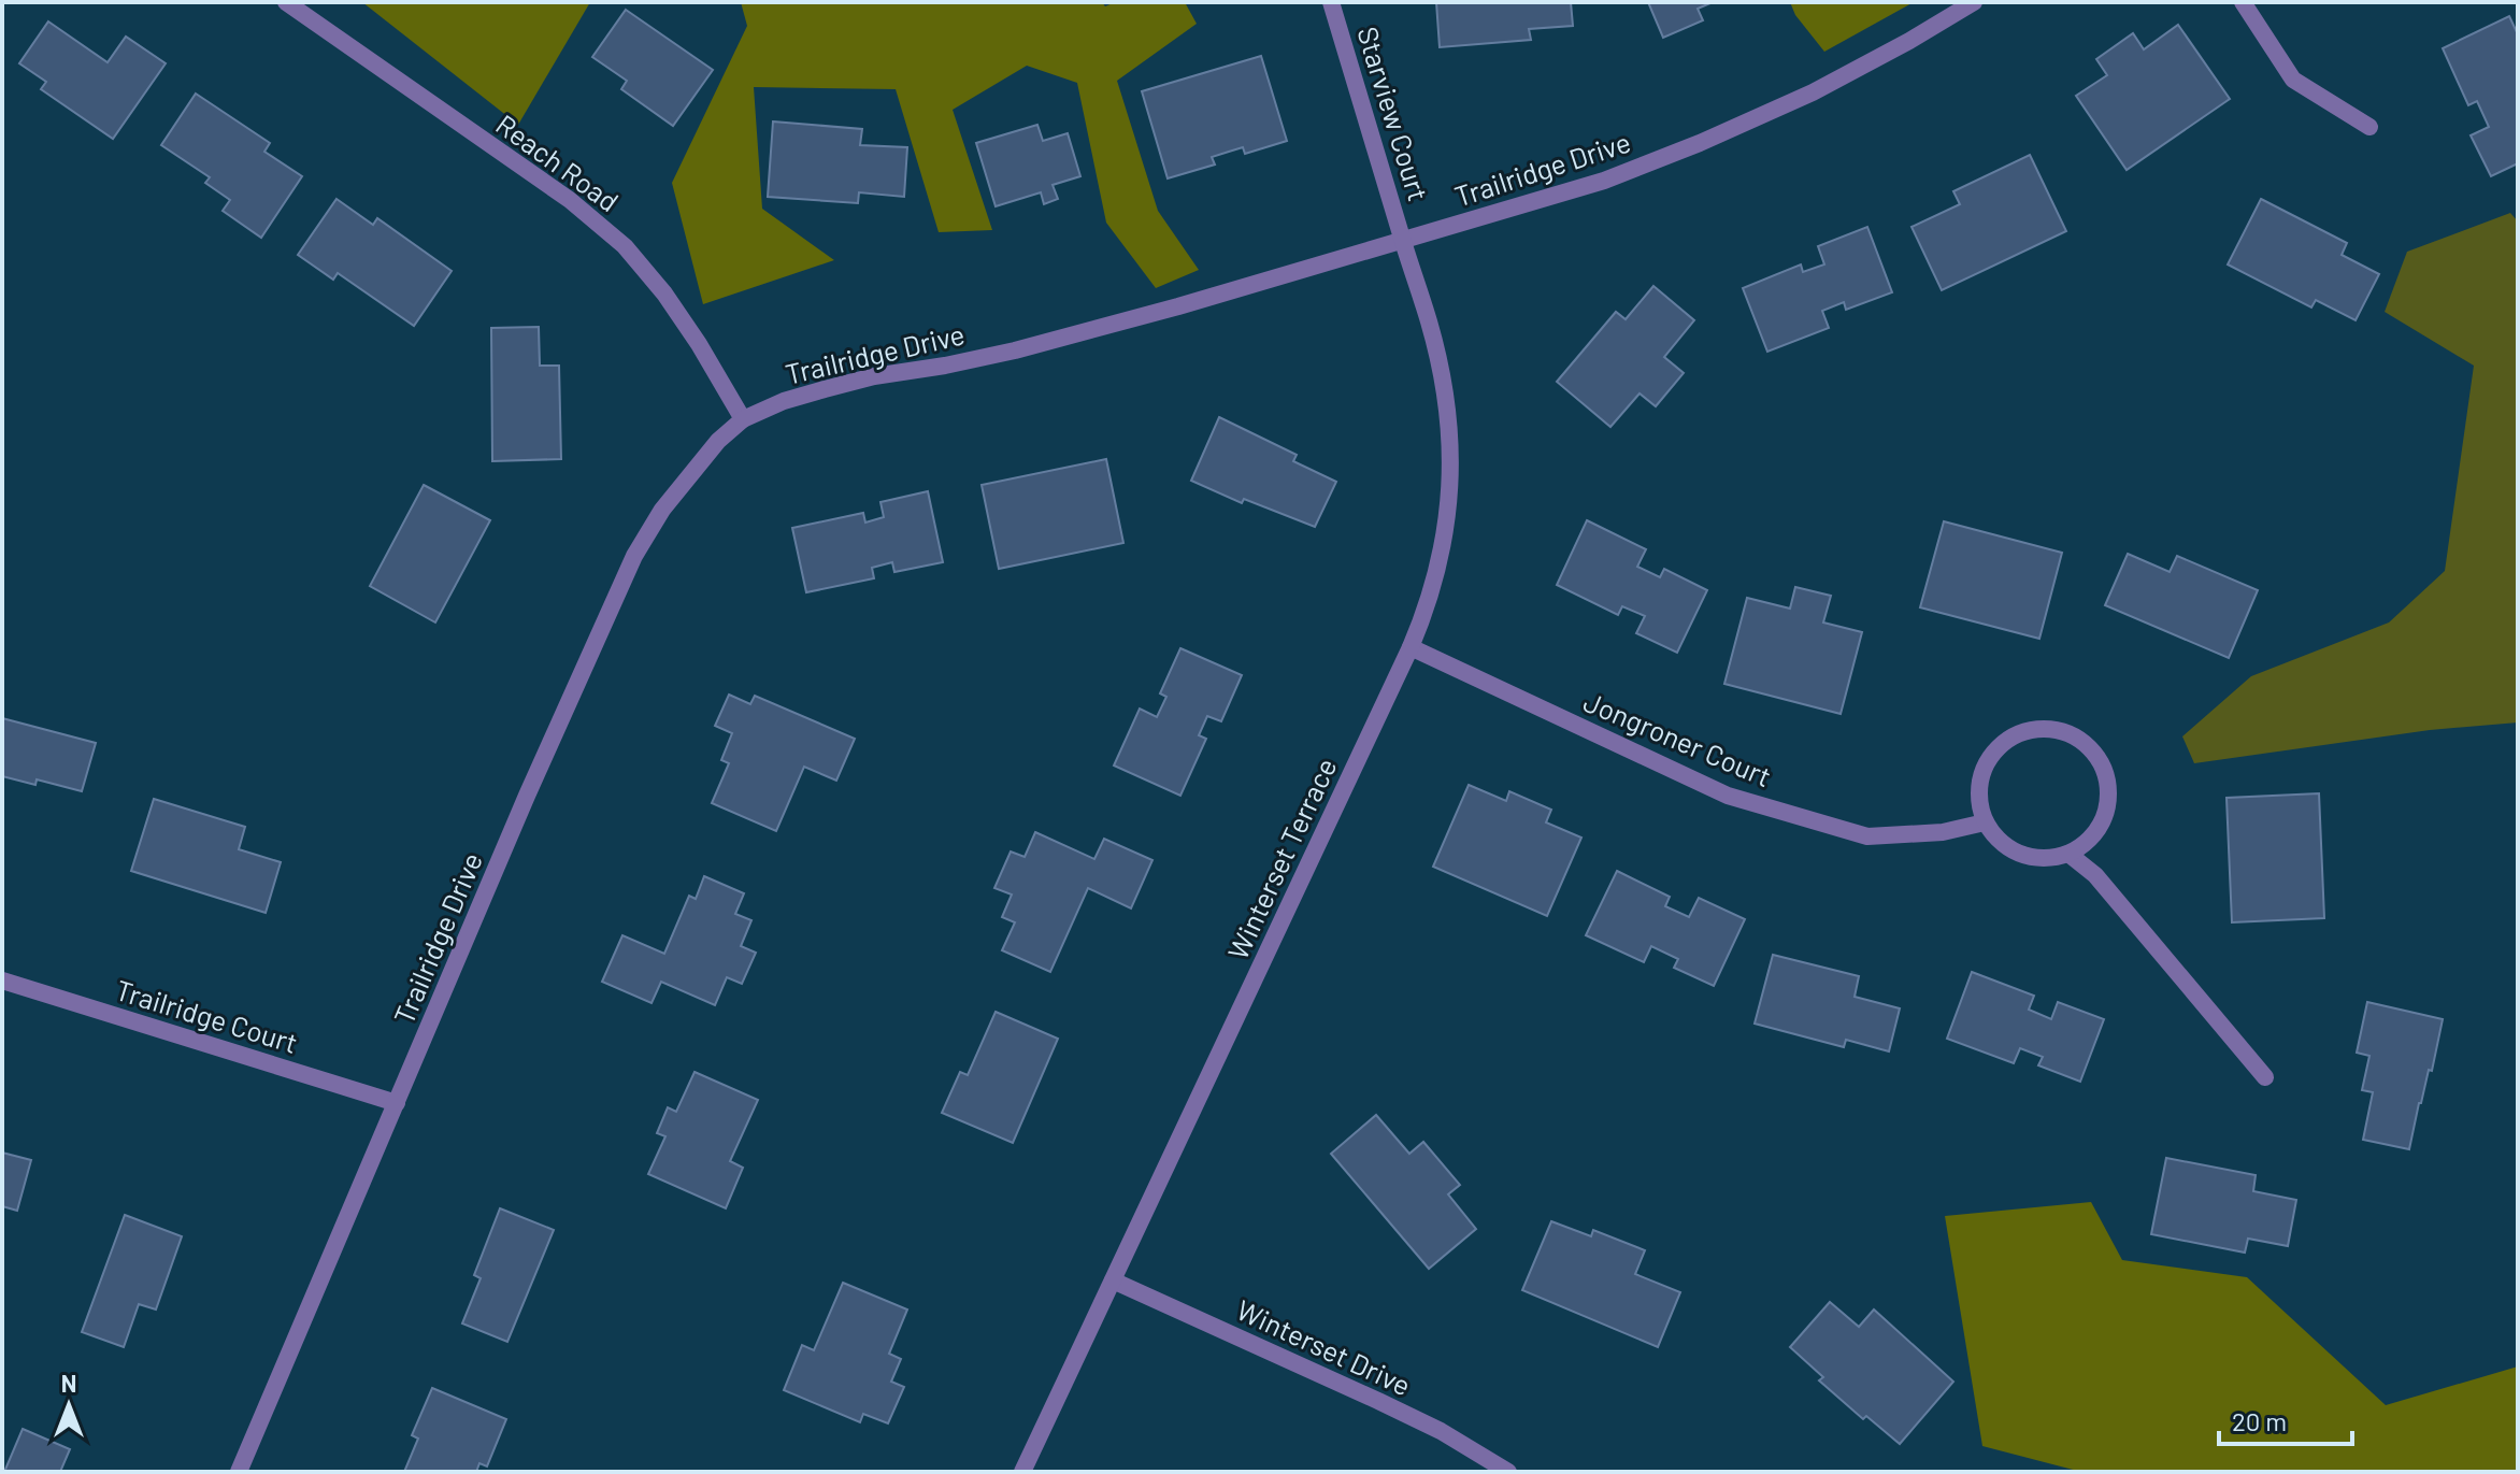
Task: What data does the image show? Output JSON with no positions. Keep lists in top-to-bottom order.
{
  "streets": {
    "street": [
      "Starview Court",
      "Reach Road",
      "Trailridge Drive",
      "Jongroner Court",
      "Winterset Terrace",
      "Trailridge Court",
      "Winterset Drive"
    ]
  },
  "crossings": [
    ["Starview Court", "Trailridge Drive"],
    ["Starview Court", "Winterset Terrace"],
    ["Reach Road", "Trailridge Drive"],
    ["Trailridge Drive", "Winterset Terrace"],
    ["Trailridge Drive", "Trailridge Court"],
    ["Jongroner Court", "Winterset Terrace"],
    ["Winterset Terrace", "Winterset Drive"]
  ],
  "scale_bar": "20 m",
  "north": "top"
}
